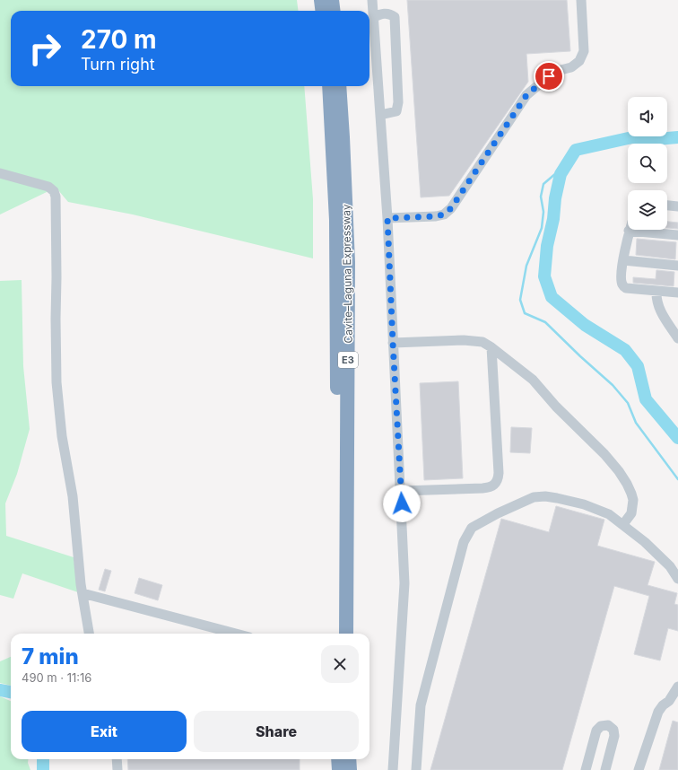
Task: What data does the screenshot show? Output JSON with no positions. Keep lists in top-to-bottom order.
{
  "streets": {
    "highway": ["Cavite–Laguna Expressway", "E3"]
  },
  "page": {
    "turn": ["270 m", "Turn right"],
    "heading": ["7 min", "490 m · 11:16"],
    "buttons": ["Exit", "Share"]
  }
}
